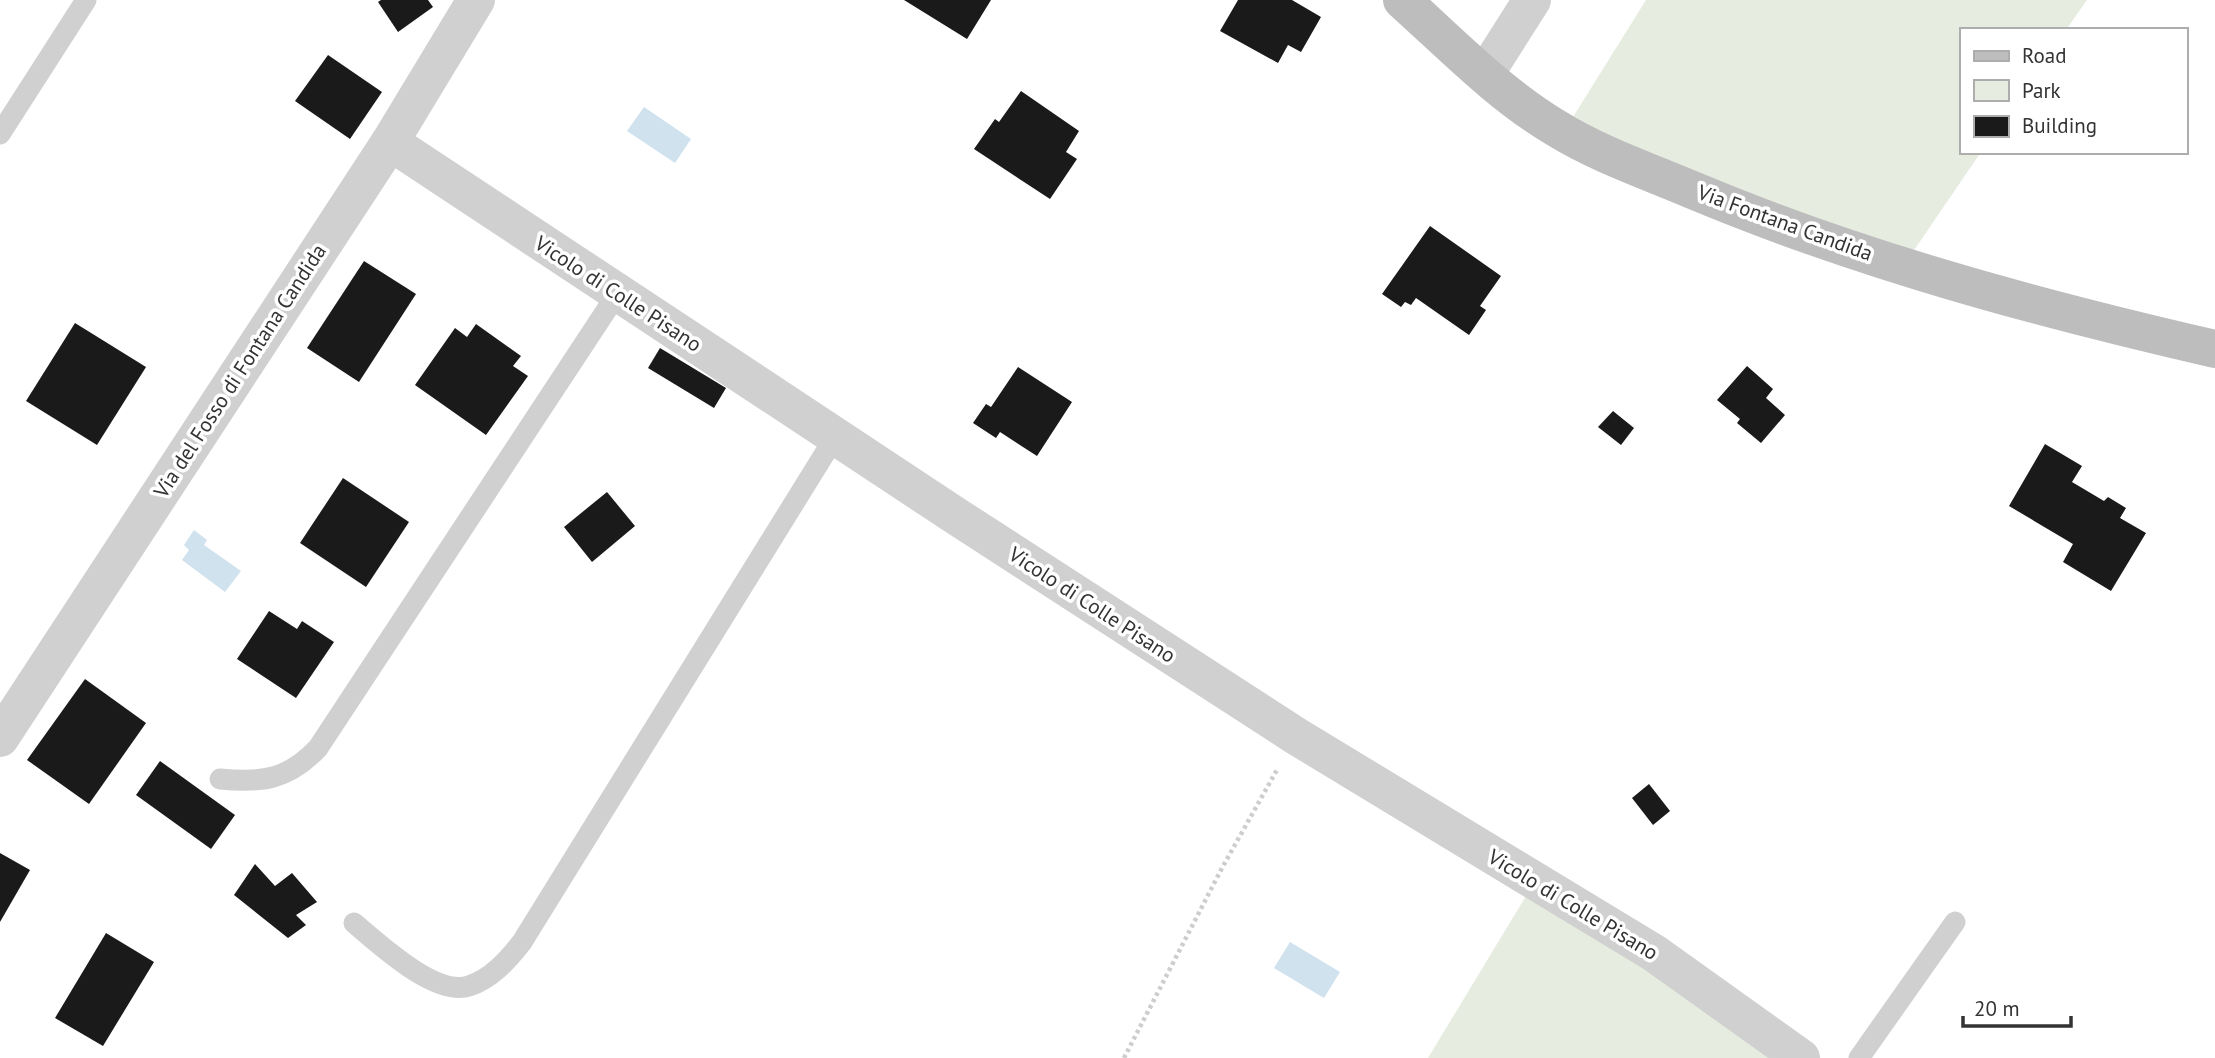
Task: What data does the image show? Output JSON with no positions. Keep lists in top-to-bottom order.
{
  "streets": {
    "main road": ["Via Fontana Candida"],
    "street": ["Vicolo di Colle Pisano", "Via del Fosso di Fontana Candida"]
  },
  "crossings": [
    ["Vicolo di Colle Pisano", "Via del Fosso di Fontana Candida"]
  ],
  "legend": ["Road", "Park", "Building"],
  "scale_bar": "20 m"
}
